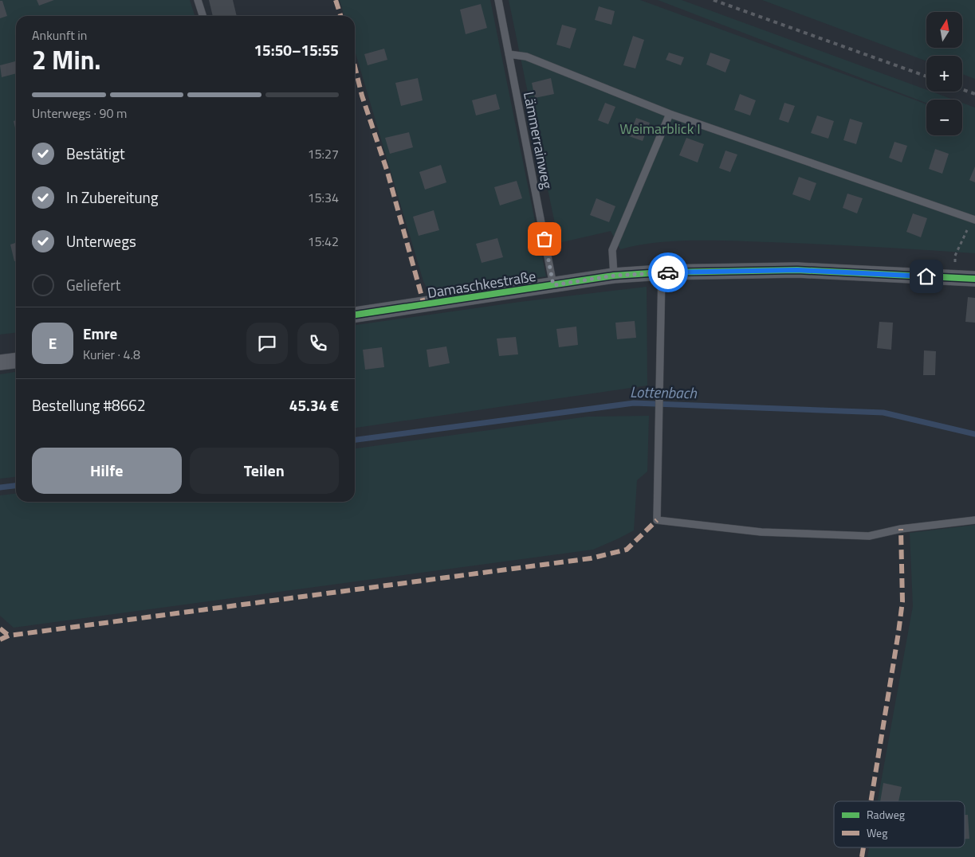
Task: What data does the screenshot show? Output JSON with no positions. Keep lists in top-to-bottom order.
{
  "streets": {
    "street": ["Damaschkestraße"],
    "lane": ["Lämmerrainweg"]
  },
  "crossings": [
    ["Lämmerrainweg", "Damaschkestraße"]
  ],
  "water": ["Lottenbach"],
  "parks": ["Weimarblick I"],
  "legend": ["Radweg", "Weg"],
  "north": "top",
  "page": {
    "map_buttons": ["+", "−"],
    "heading": ["2 Min.", "Ankunft in", "15:50–15:55"],
    "panel": [
      "Emre",
      "Kurier · 4.8",
      "Bestellung #8662",
      "45.34 €"
    ],
    "bar": "Unterwegs · 90 m",
    "list": [
      ["Bestätigt", "15:27"],
      ["In Zubereitung", "15:34"],
      ["Unterwegs", "15:42"],
      "Geliefert"
    ],
    "round": "E",
    "buttons": ["Hilfe", "Teilen"]
  }
}
